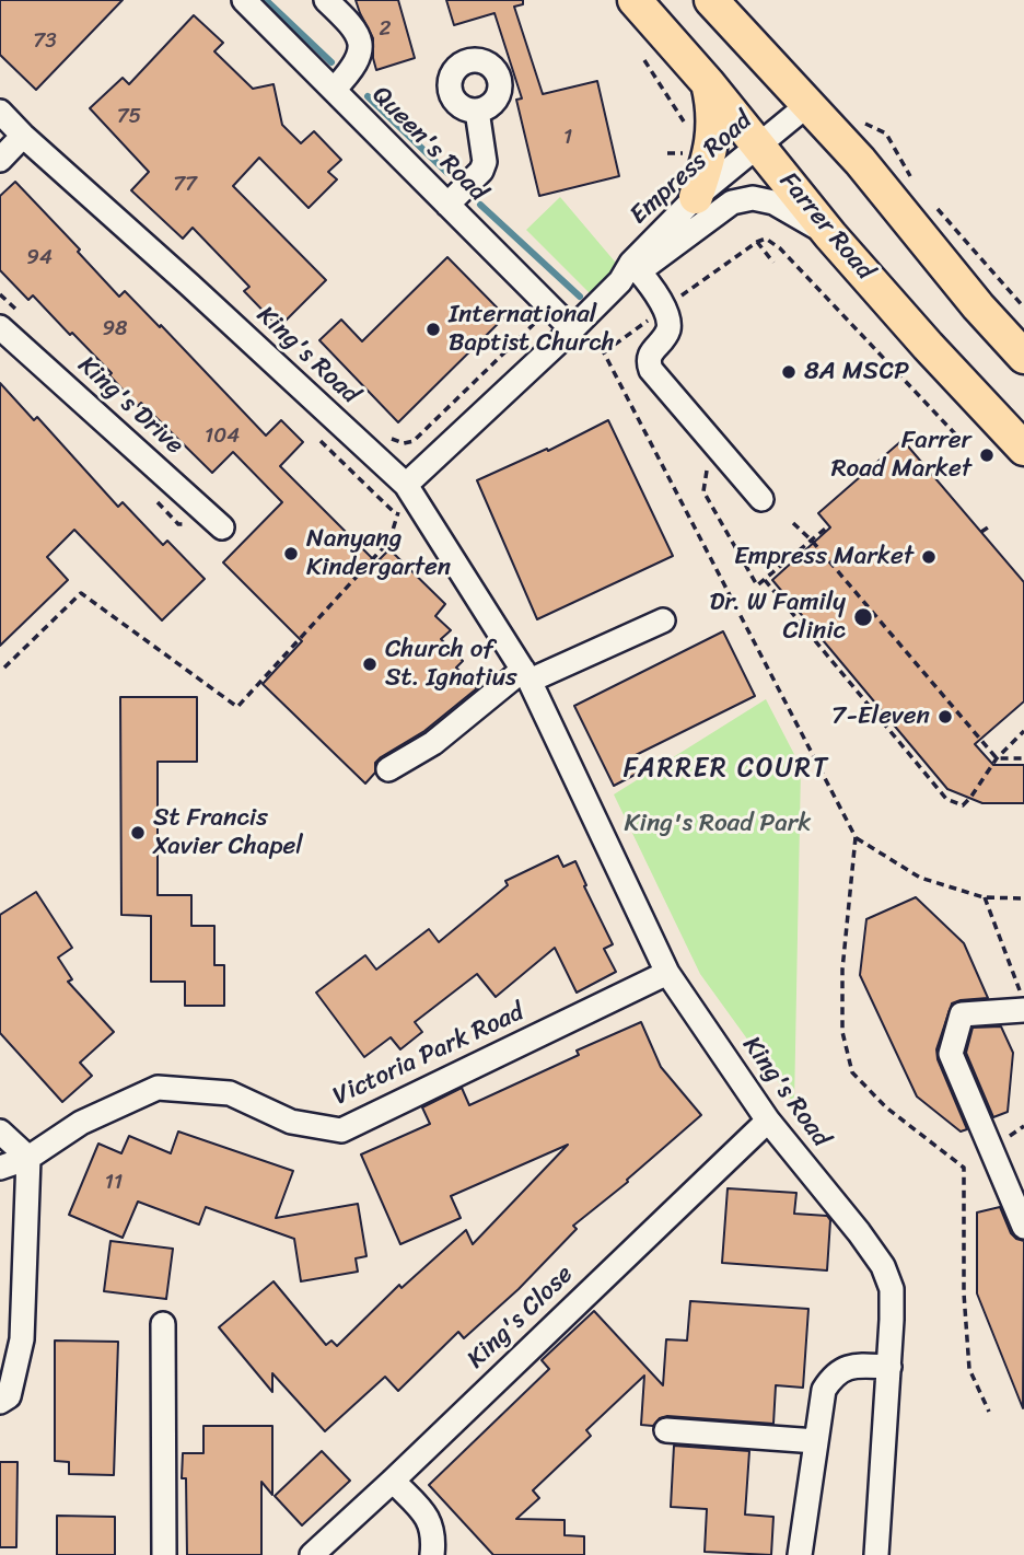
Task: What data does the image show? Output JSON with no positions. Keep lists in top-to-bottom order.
{
  "streets": {
    "highway": ["Farrer Road"],
    "street": [
      "Queen's Road",
      "Empress Road",
      "King's Road",
      "King's Drive",
      "Victoria Park Road",
      "King's Close"
    ]
  },
  "crossings": [
    ["Queen's Road", "Empress Road"],
    ["Empress Road", "Farrer Road"],
    ["Empress Road", "King's Road"],
    ["King's Road", "Victoria Park Road"],
    ["King's Road", "King's Close"]
  ],
  "districts": ["FARRER COURT"],
  "parks": ["King's Road Park"],
  "places": [
    "International Baptist Church",
    "8A MSCP",
    "Farrer Road Market",
    "Nanyang Kindergarten",
    "Empress Market",
    "Dr. W Family Clinic",
    "Church of St. Ignatius",
    "7-Eleven",
    "St Francis Xavier Chapel"
  ],
  "house_numbers": [
    "2",
    "73",
    "75",
    "1",
    "77",
    "94",
    "98",
    "104",
    "11"
  ]
}
